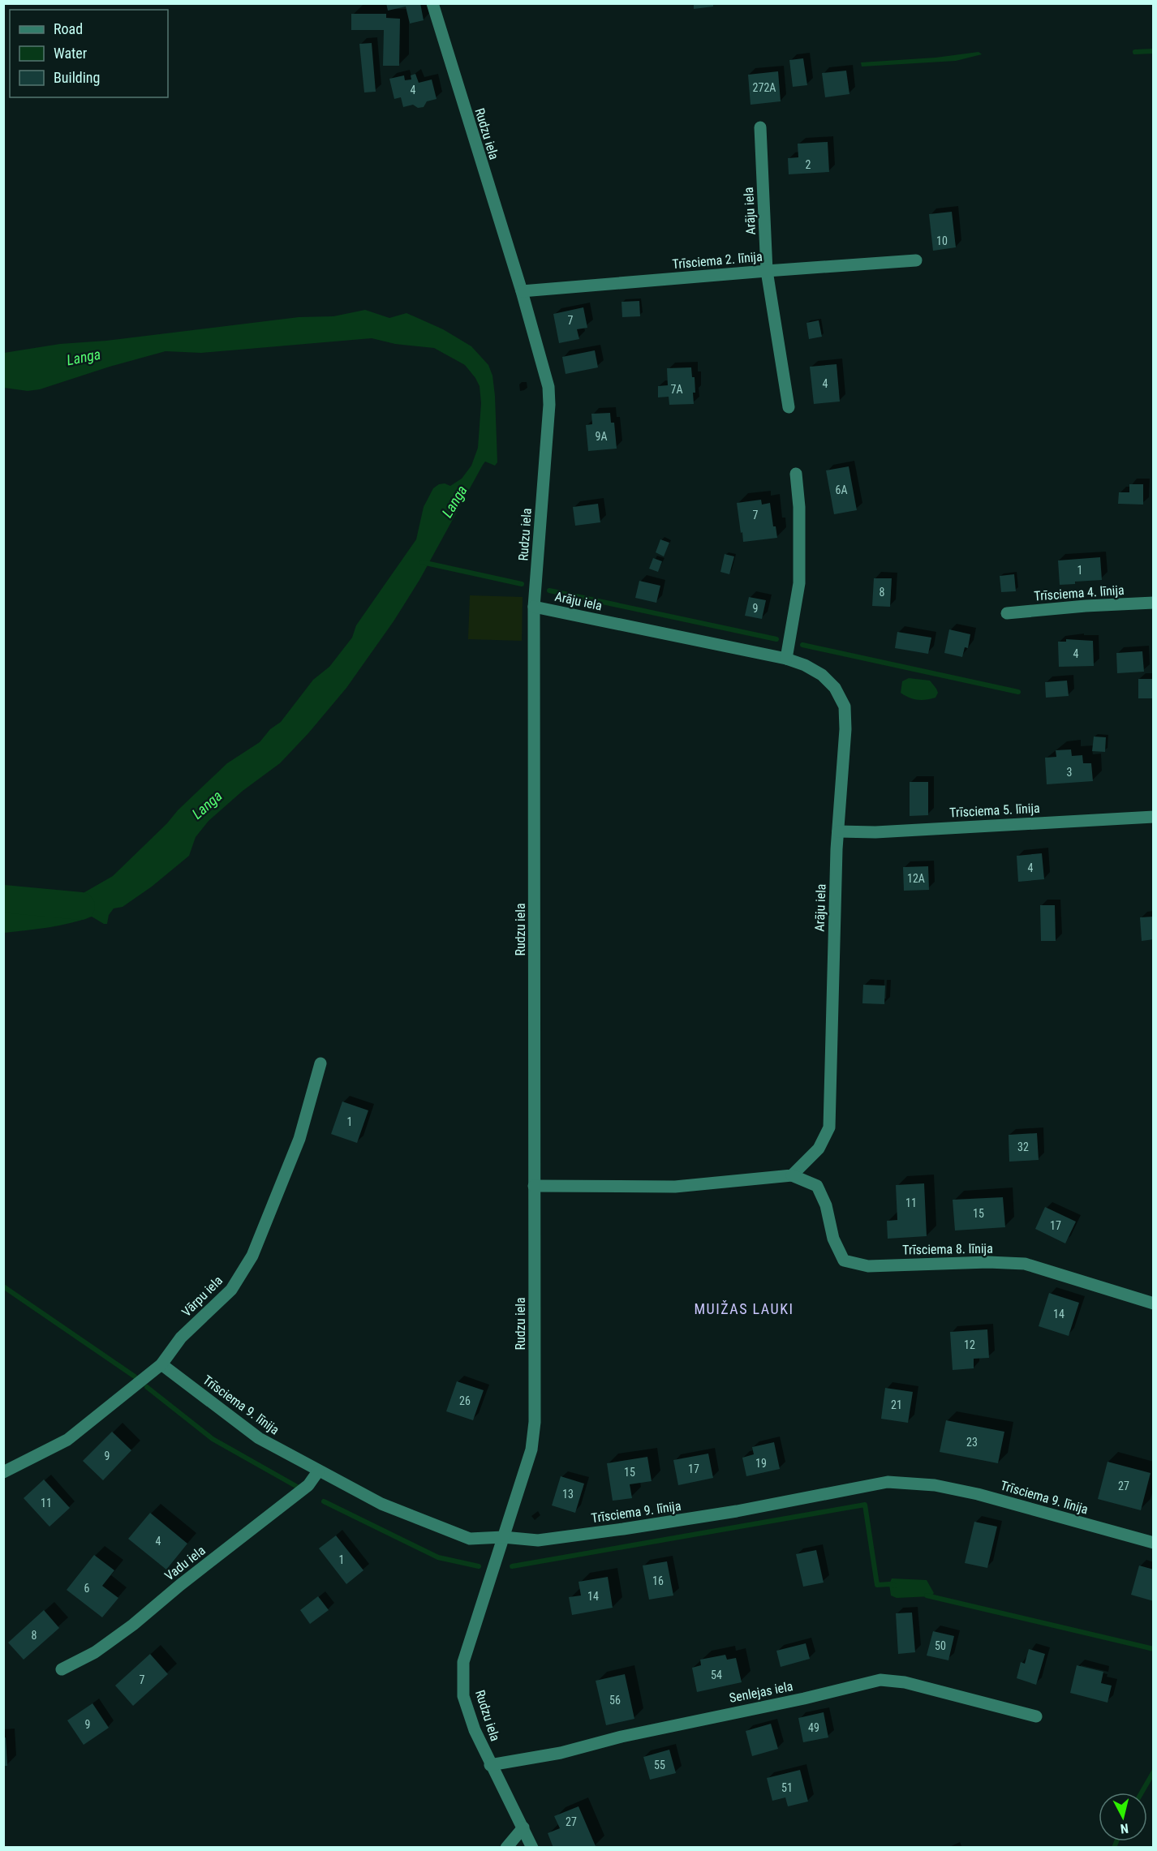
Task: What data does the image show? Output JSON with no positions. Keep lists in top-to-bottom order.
{
  "streets": {
    "street": [
      "Rudzu iela",
      "Arāju iela",
      "Trīsciema 2. līnija",
      "Trīsciema 4. līnija",
      "Trīsciema 5. līnija",
      "Trīsciema 8. līnija",
      "Vārpu iela",
      "Trīsciema 9. līnija",
      "Vadu iela",
      "Senlejas iela"
    ]
  },
  "crossings": [
    ["Rudzu iela", "Arāju iela"],
    ["Rudzu iela", "Trīsciema 2. līnija"],
    ["Rudzu iela", "Trīsciema 9. līnija"],
    ["Rudzu iela", "Senlejas iela"],
    ["Arāju iela", "Trīsciema 2. līnija"],
    ["Arāju iela", "Trīsciema 5. līnija"],
    ["Arāju iela", "Trīsciema 8. līnija"],
    ["Vārpu iela", "Trīsciema 9. līnija"],
    ["Trīsciema 9. līnija", "Vadu iela"]
  ],
  "districts": ["MUIŽAS LAUKI"],
  "water": ["Langa"],
  "house_numbers": [
    "272A",
    "4",
    "2",
    "10",
    "7",
    "4",
    "7A",
    "9A",
    "6A",
    "7",
    "1",
    "8",
    "9",
    "4",
    "3",
    "4",
    "12A",
    "1",
    "32",
    "11",
    "15",
    "17",
    "14",
    "12",
    "26",
    "21",
    "23",
    "9",
    "19",
    "17",
    "15",
    "27",
    "13",
    "11",
    "4",
    "1",
    "16",
    "6",
    "14",
    "8",
    "50",
    "54",
    "7",
    "56",
    "9",
    "49",
    "55",
    "51",
    "27"
  ],
  "legend": ["Road", "Water", "Building"],
  "north": "bottom"
}
